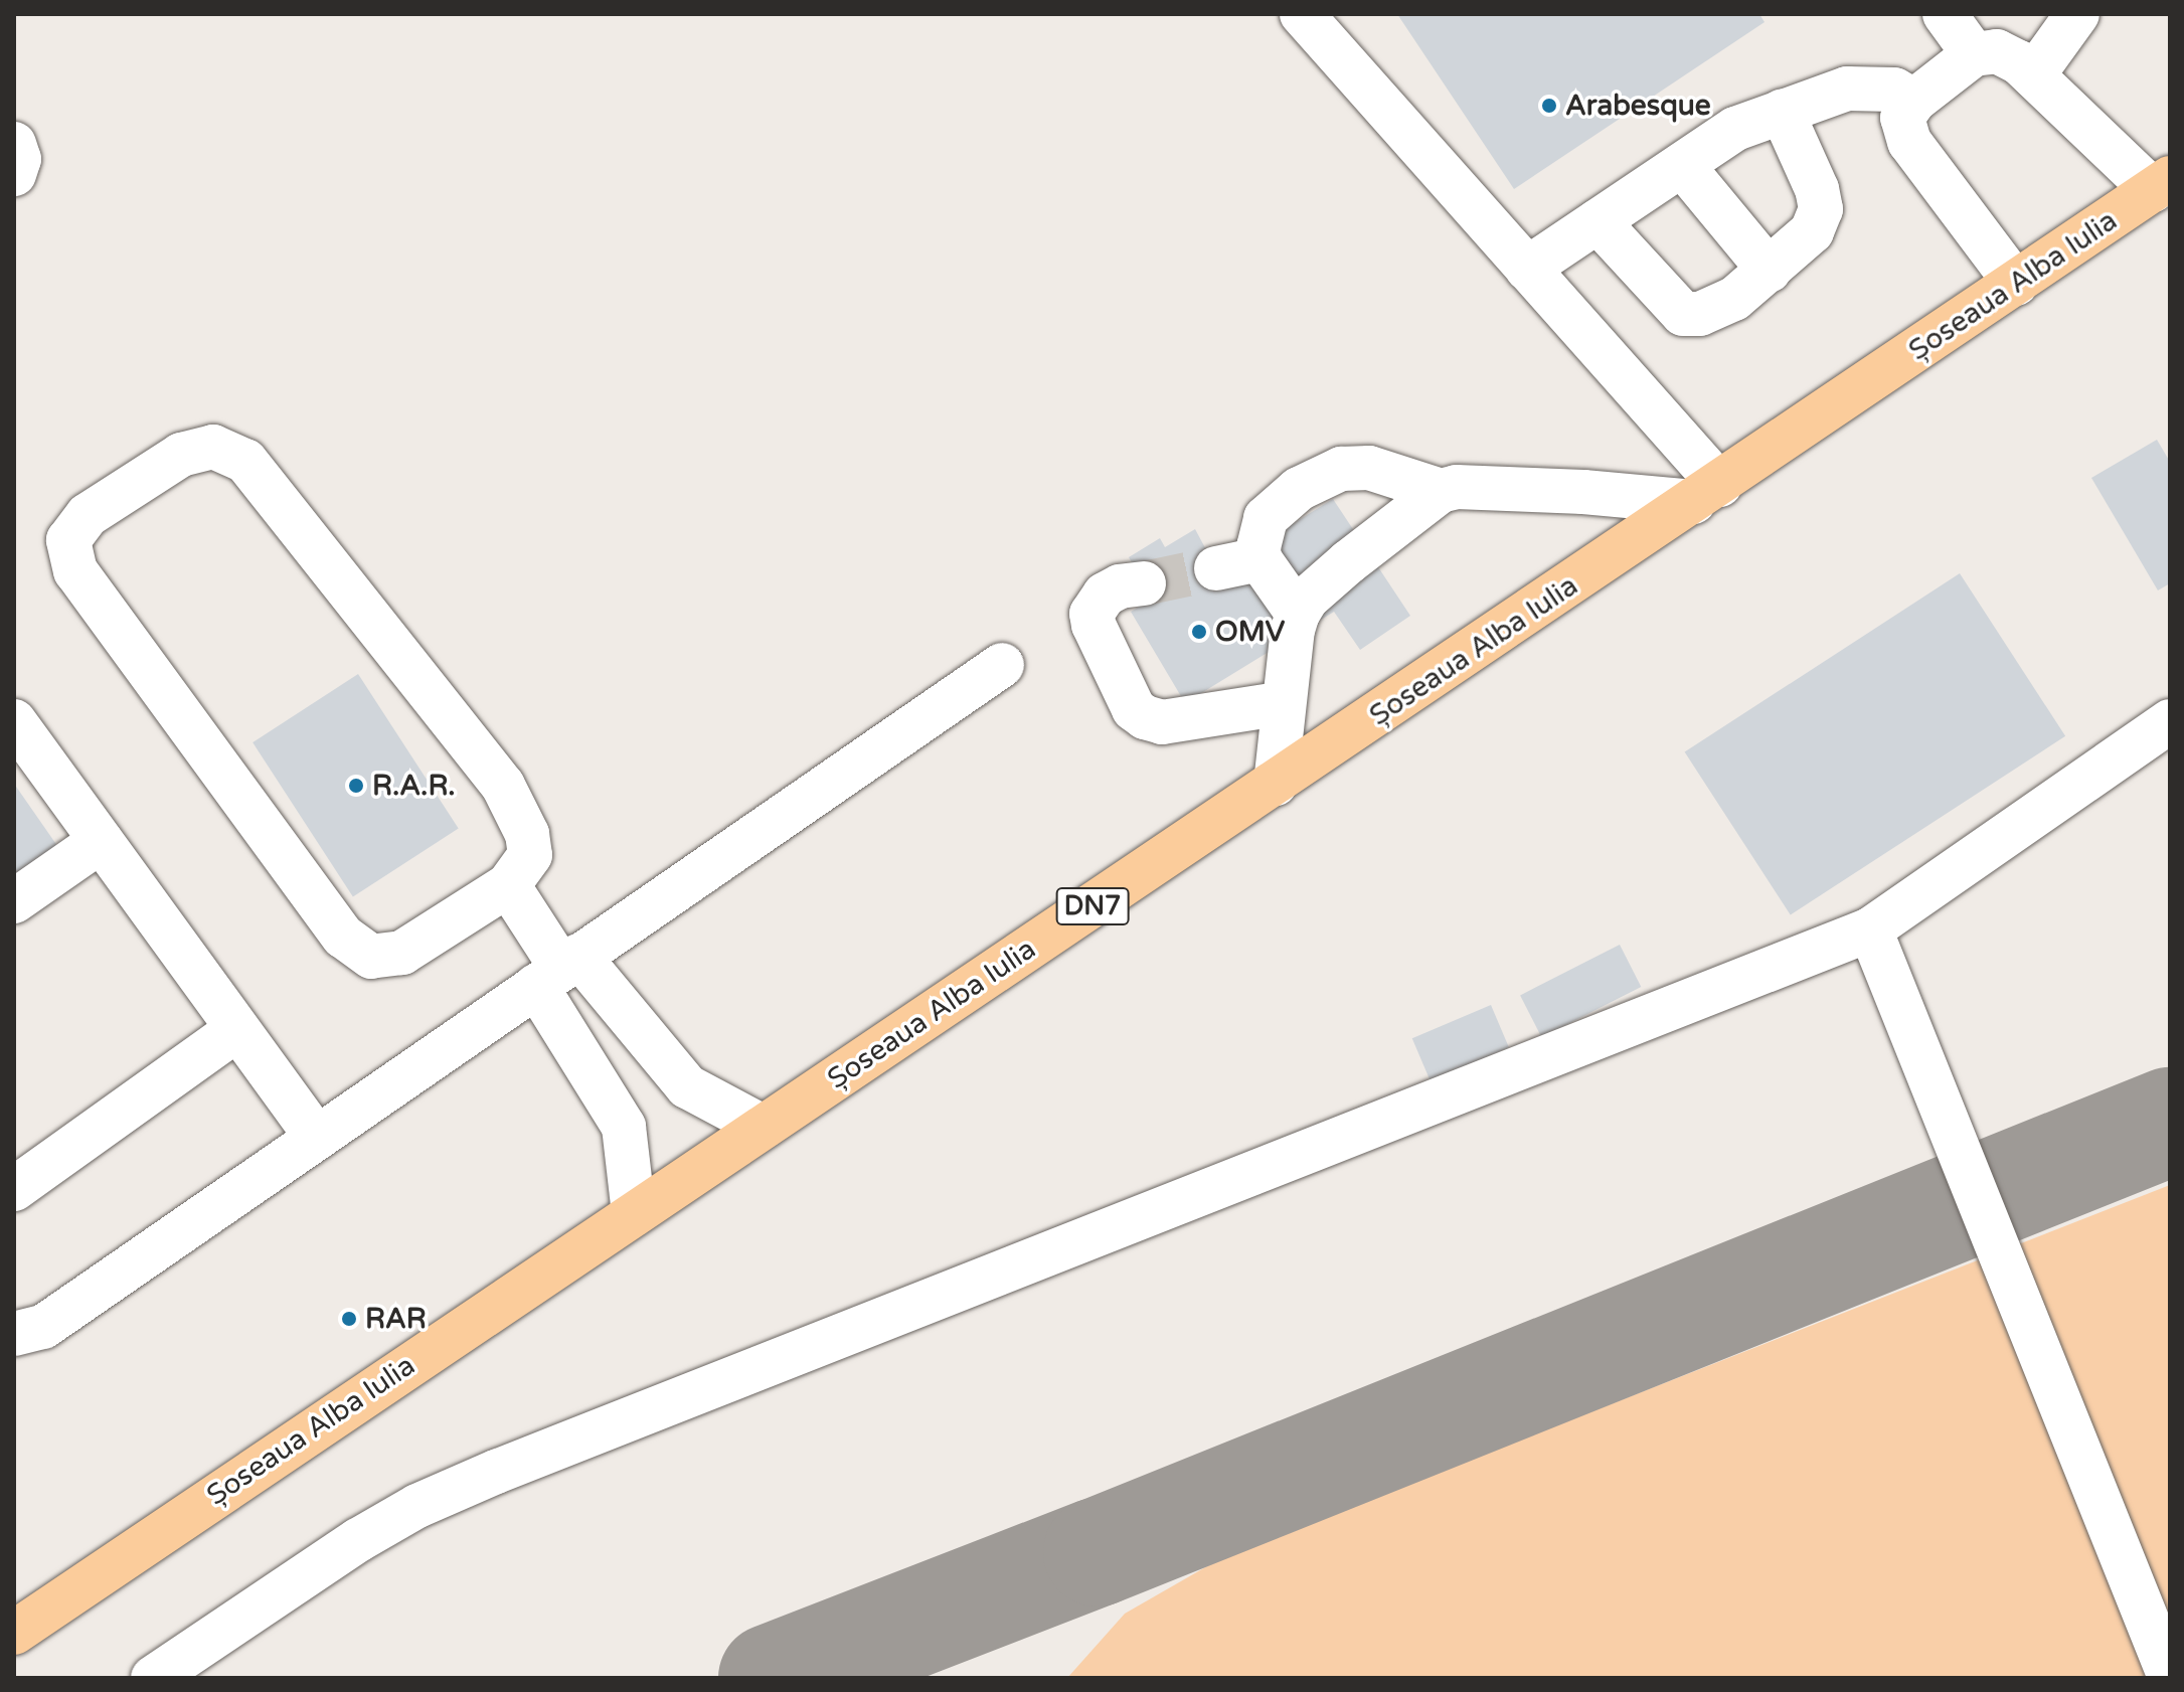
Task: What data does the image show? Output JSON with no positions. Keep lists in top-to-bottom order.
{
  "streets": {
    "main road": ["Șoseaua Alba Iulia", "DN7"]
  },
  "places": [
    "Arabesque",
    "OMV",
    "R.A.R.",
    "RAR"
  ]
}
